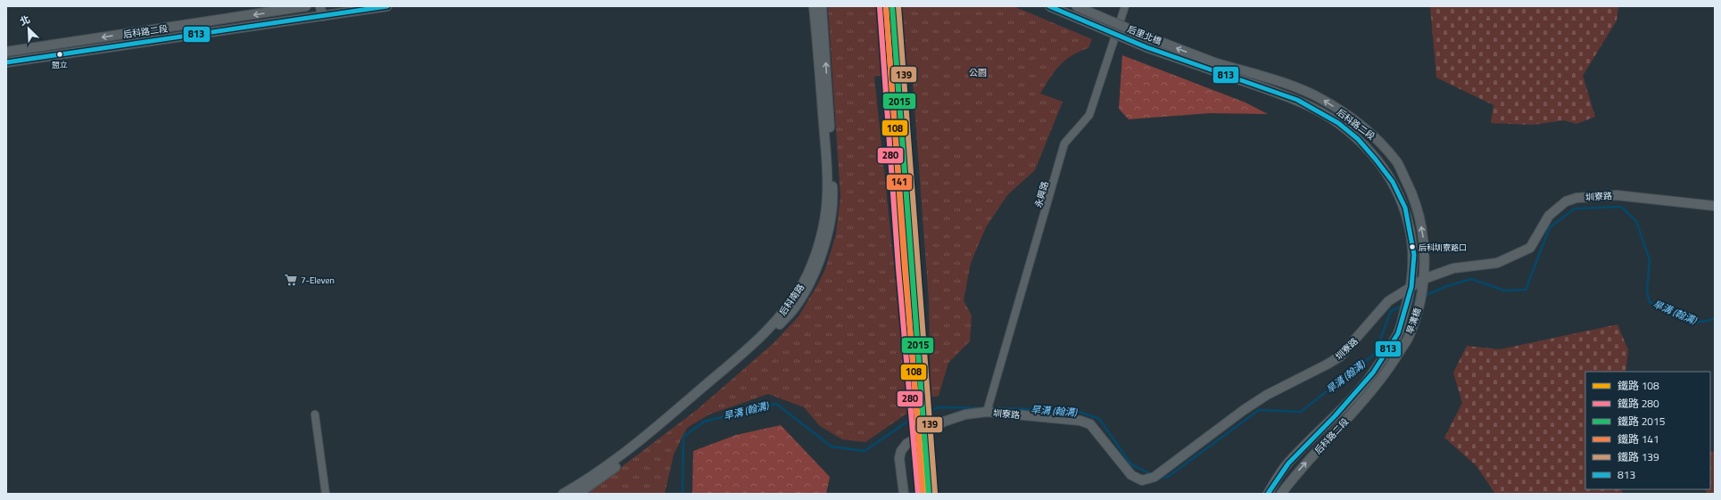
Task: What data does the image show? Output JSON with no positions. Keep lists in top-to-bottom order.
{
  "streets": {
    "street": [
      "后科路二段",
      "后里北橋",
      "永興路",
      "圳寮路",
      "后科南路",
      "旱溝橋"
    ]
  },
  "crossings": [
    ["后科路二段", "后里北橋"],
    ["后科路二段", "圳寮路"],
    ["后科路二段", "旱溝橋"],
    ["永興路", "圳寮路"],
    ["圳寮路", "旱溝橋"]
  ],
  "water": ["旱溝 (翰溝)"],
  "parks": ["公園"],
  "places": {
    "other": ["盟立", "后科圳寮路口"],
    "supermarket": ["7-Eleven"]
  },
  "lines": [
    "rail line 108",
    "rail line 2015",
    "rail line 139",
    "transit line 813",
    "rail line 280",
    "rail line 141"
  ],
  "legend": [
    "鐵路 108",
    "鐵路 280",
    "鐵路 2015",
    "鐵路 141",
    "鐵路 139",
    "813"
  ],
  "north": "top left"
}
